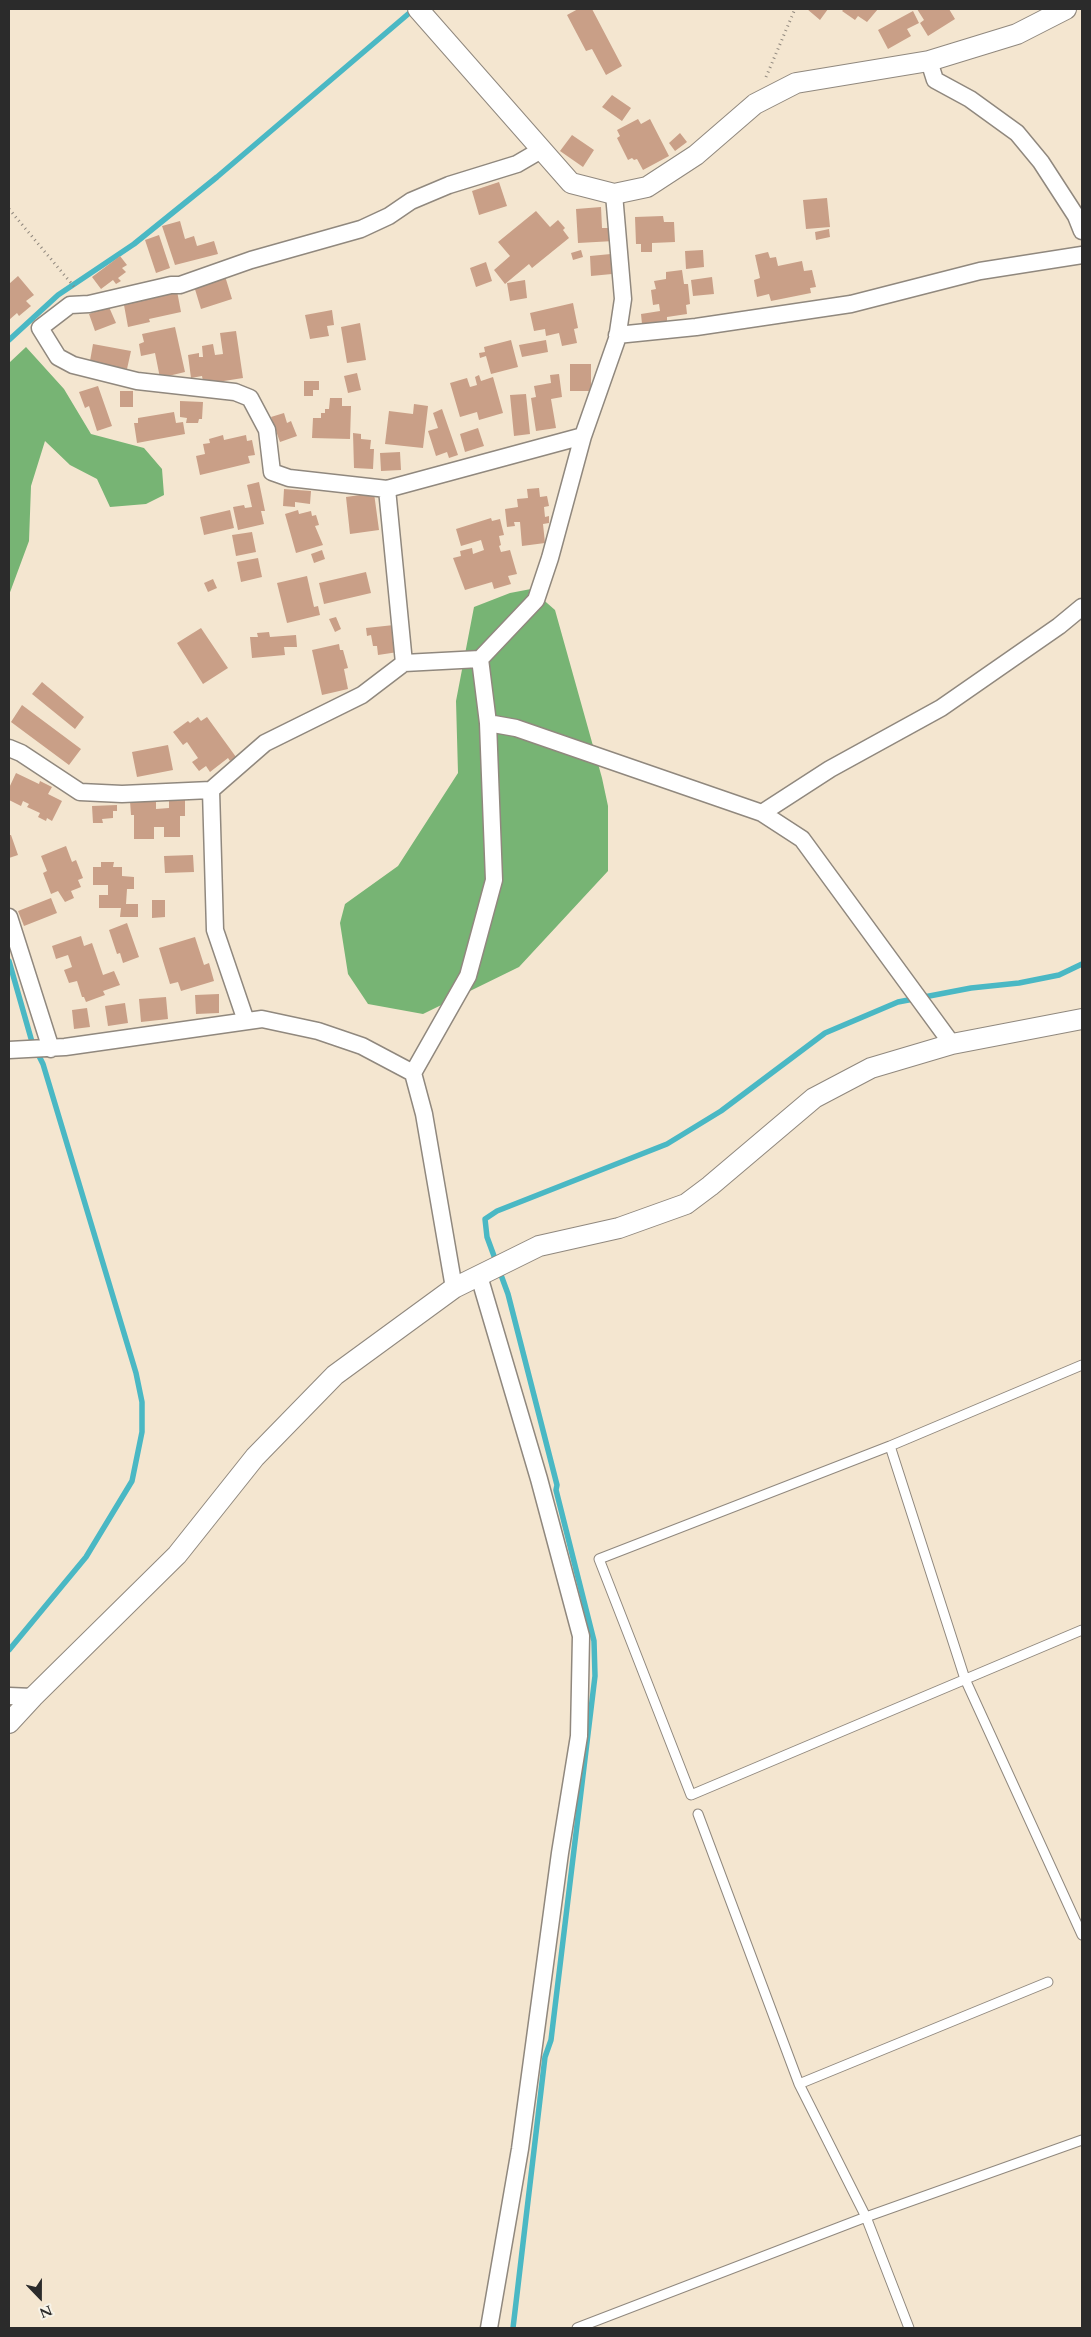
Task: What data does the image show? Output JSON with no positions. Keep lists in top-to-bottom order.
{
  "north": "bottom"
}
